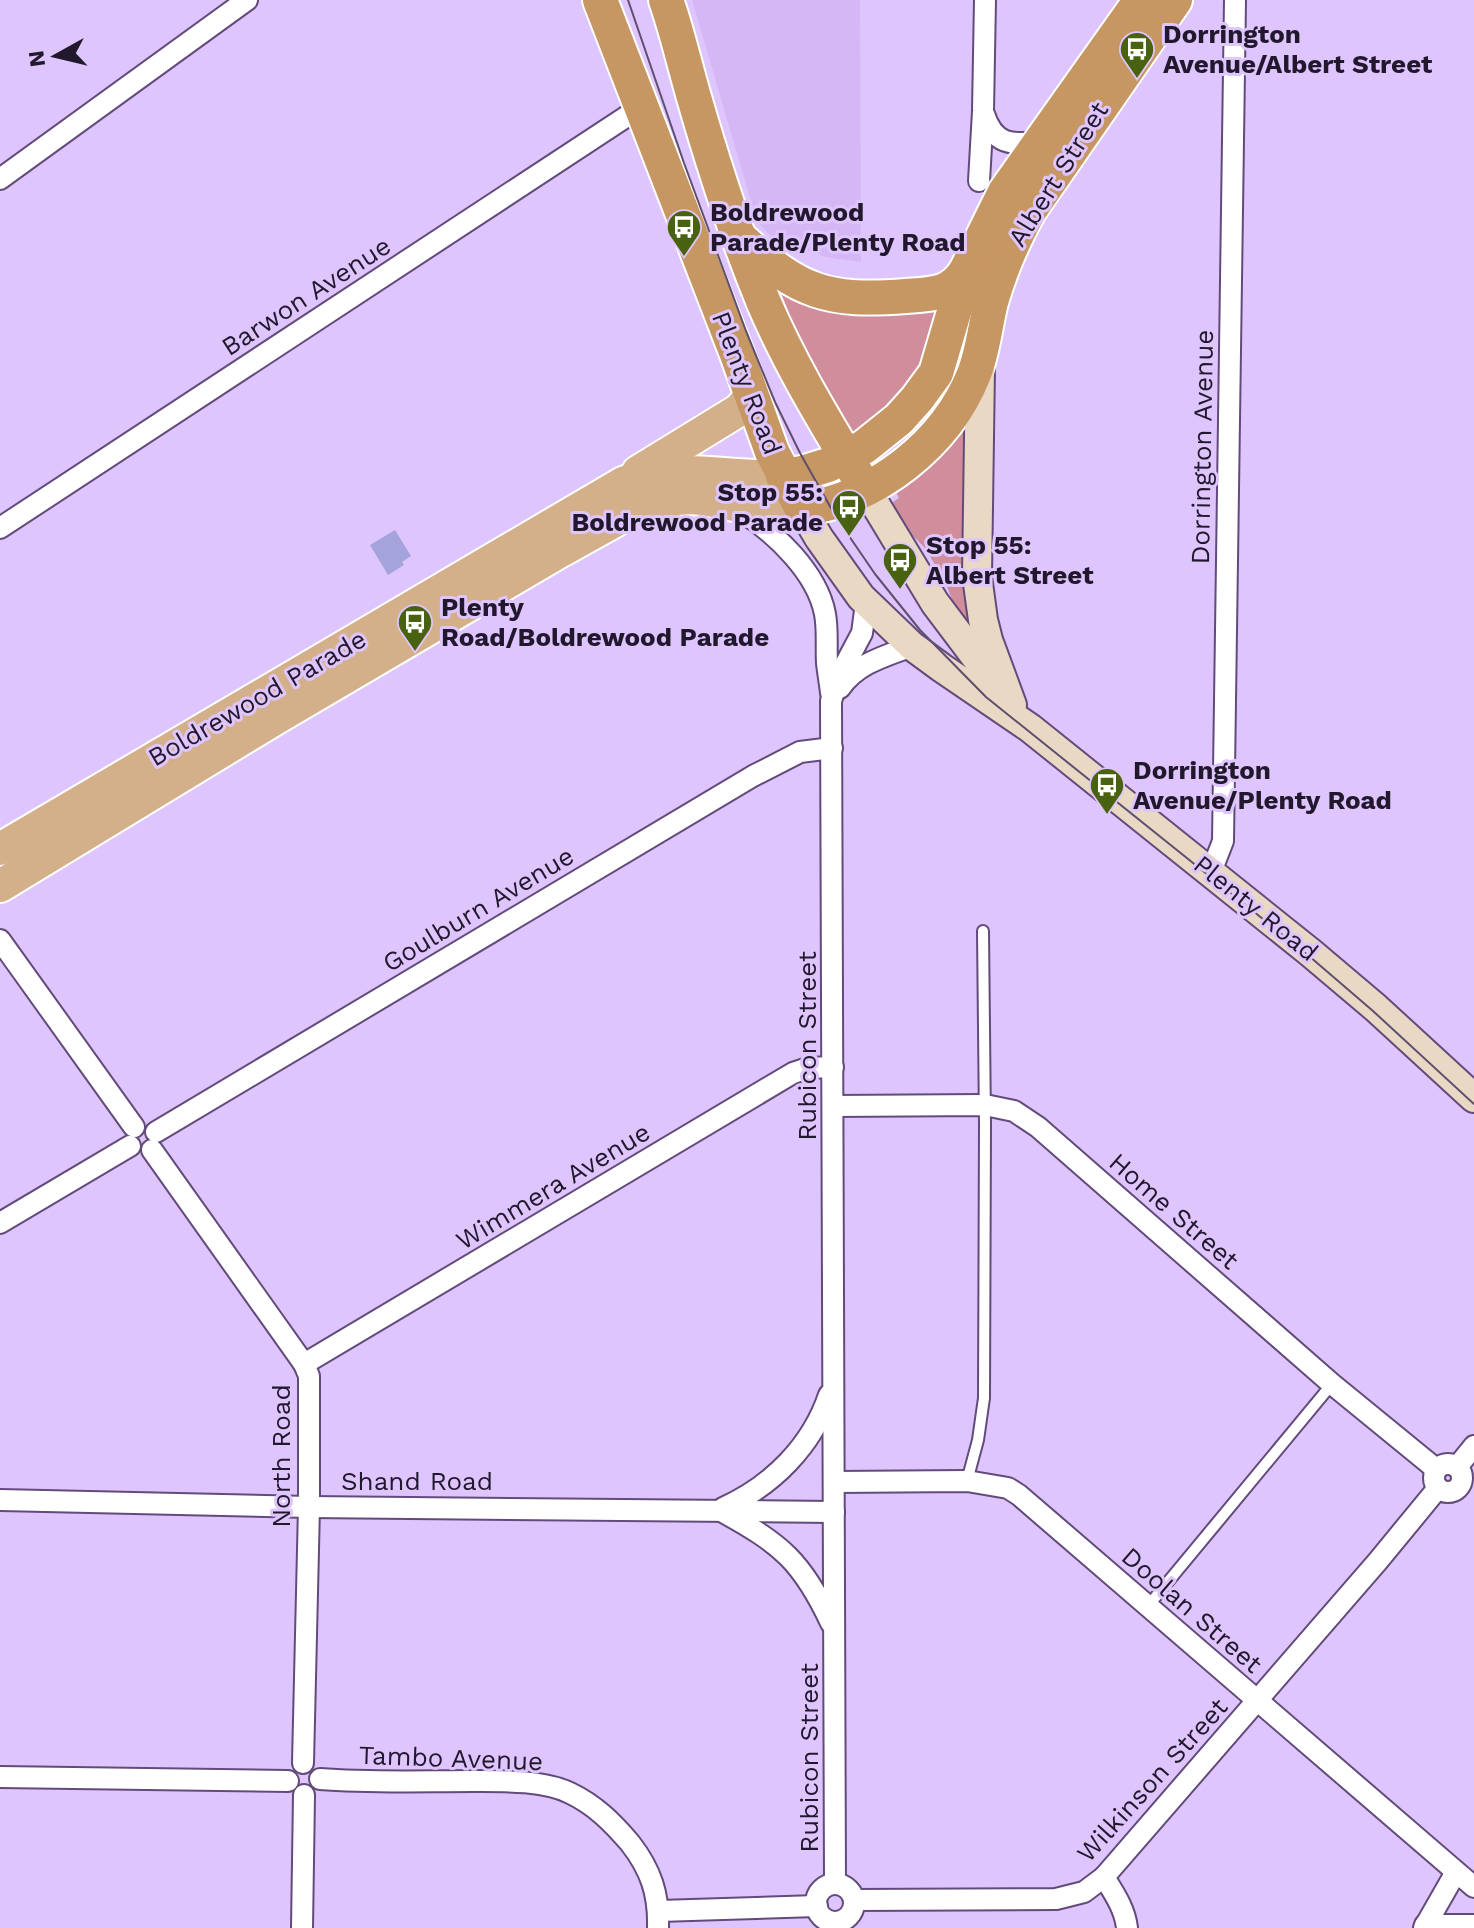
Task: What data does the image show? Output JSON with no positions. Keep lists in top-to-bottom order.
{
  "streets": {
    "highway": ["Albert Street", "Plenty Road"],
    "main road": ["Boldrewood Parade"],
    "street": [
      "Barwon Avenue",
      "Dorrington Avenue",
      "Goulburn Avenue",
      "Rubicon Street",
      "Wimmera Avenue",
      "Home Street",
      "North Road",
      "Shand Road",
      "Doolan Street",
      "Tambo Avenue",
      "Wilkinson Street"
    ]
  },
  "crossings": [
    ["Albert Street", "Plenty Road"],
    ["Albert Street", "Boldrewood Parade"],
    ["Barwon Avenue", "Plenty Road"],
    ["Plenty Road", "Dorrington Avenue"],
    ["Plenty Road", "Boldrewood Parade"],
    ["Plenty Road", "Rubicon Street"],
    ["Boldrewood Parade", "Rubicon Street"],
    ["Goulburn Avenue", "Rubicon Street"],
    ["Goulburn Avenue", "North Road"],
    ["Rubicon Street", "Wimmera Avenue"],
    ["Rubicon Street", "Home Street"],
    ["Rubicon Street", "Shand Road"],
    ["Rubicon Street", "Doolan Street"],
    ["Rubicon Street", "Wilkinson Street"],
    ["Wimmera Avenue", "North Road"],
    ["Home Street", "Wilkinson Street"],
    ["North Road", "Shand Road"],
    ["North Road", "Tambo Avenue"],
    ["Doolan Street", "Wilkinson Street"]
  ],
  "places": {
    "bus stop": [
      "Dorrington Avenue/Albert Street",
      "Boldrewood Parade/Plenty Road",
      "Stop 55: Boldrewood Parade",
      "Stop 55: Albert Street",
      "Plenty Road/Boldrewood Parade",
      "Dorrington Avenue/Plenty Road"
    ]
  },
  "north": "left"
}
